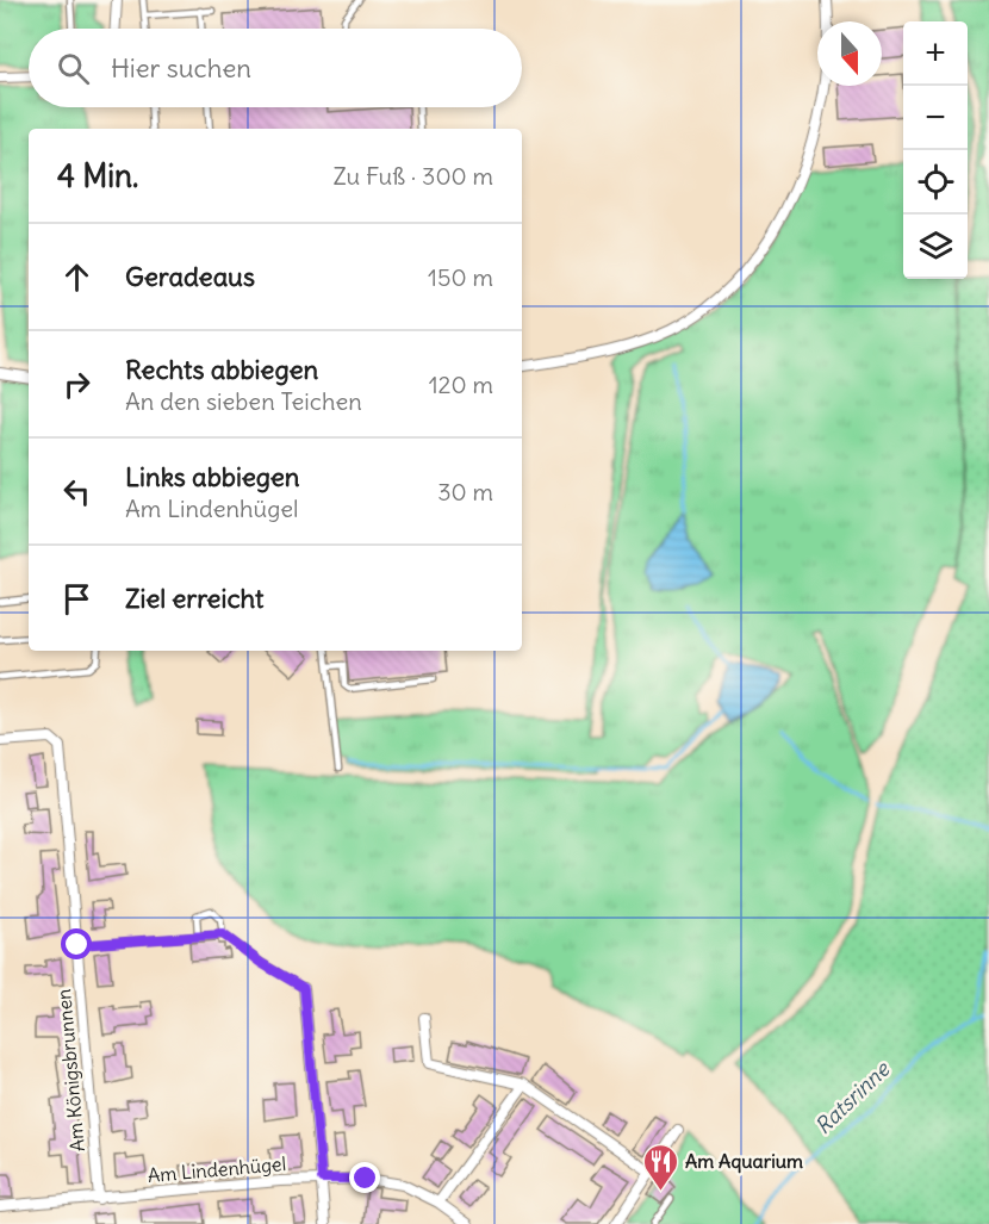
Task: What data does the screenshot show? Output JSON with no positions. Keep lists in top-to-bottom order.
{
  "streets": {
    "street": ["Am Königsbrunnen", "Am Lindenhügel"]
  },
  "crossings": [
    ["Am Königsbrunnen", "Am Lindenhügel"]
  ],
  "water": ["Ratsrinne"],
  "places": {
    "restaurant": ["Am Aquarium"]
  },
  "north": "bottom",
  "page": {
    "map_buttons": ["+", "−"],
    "search": "Hier suchen",
    "heading": ["4 Min.", "Zu Fuß · 300 m"],
    "list": [
      ["Geradeaus", "150 m"],
      ["Rechts abbiegen", "An den sieben Teichen", "120 m"],
      ["Links abbiegen", "Am Lindenhügel", "30 m"],
      "Ziel erreicht"
    ]
  }
}
